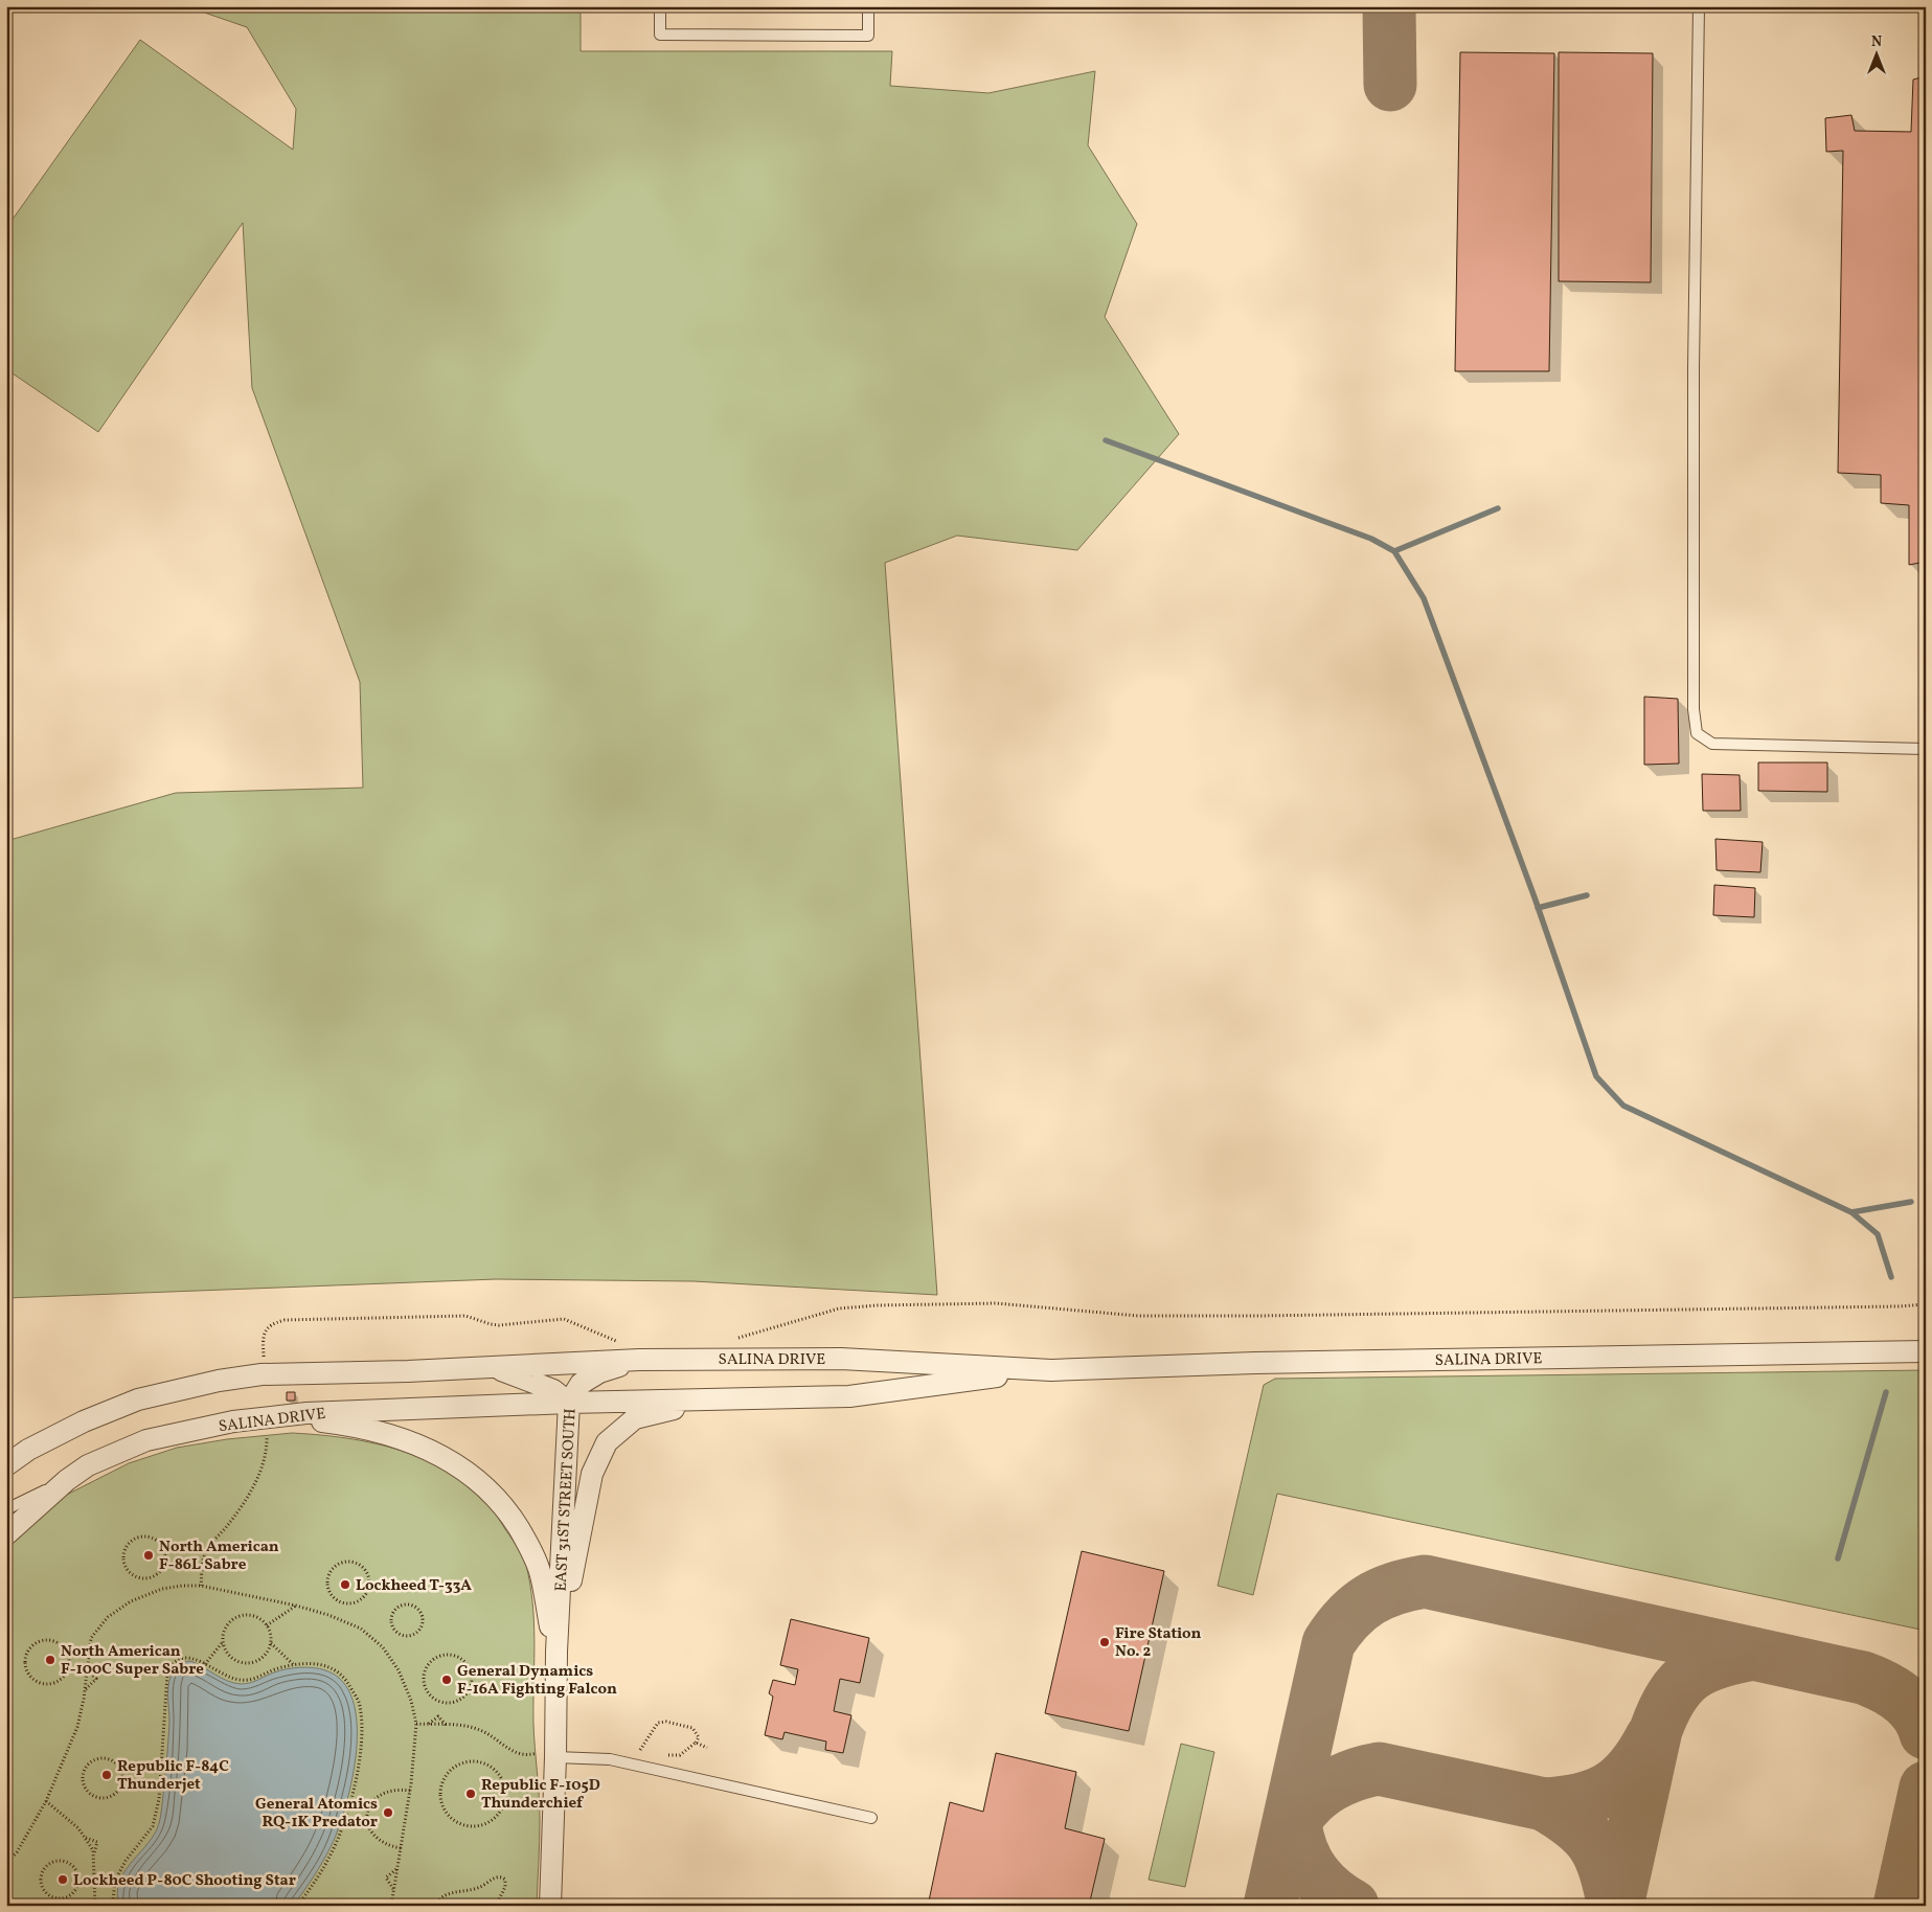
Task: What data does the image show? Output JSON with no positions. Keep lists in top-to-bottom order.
{
  "streets": {
    "street": ["SALINA DRIVE", "EAST 31ST STREET SOUTH"]
  },
  "crossings": [
    ["SALINA DRIVE", "EAST 31ST STREET SOUTH"]
  ],
  "places": [
    "North American F-86L Sabre",
    "Lockheed T-33A",
    "Fire Station No. 2",
    "North American F-100C Super Sabre",
    "General Dynamics F-16A Fighting Falcon",
    "Republic F-84C Thunderjet",
    "Republic F-105D Thunderchief",
    "General Atomics RQ-1K Predator",
    "Lockheed P-80C Shooting Star"
  ],
  "north": "top"
}
